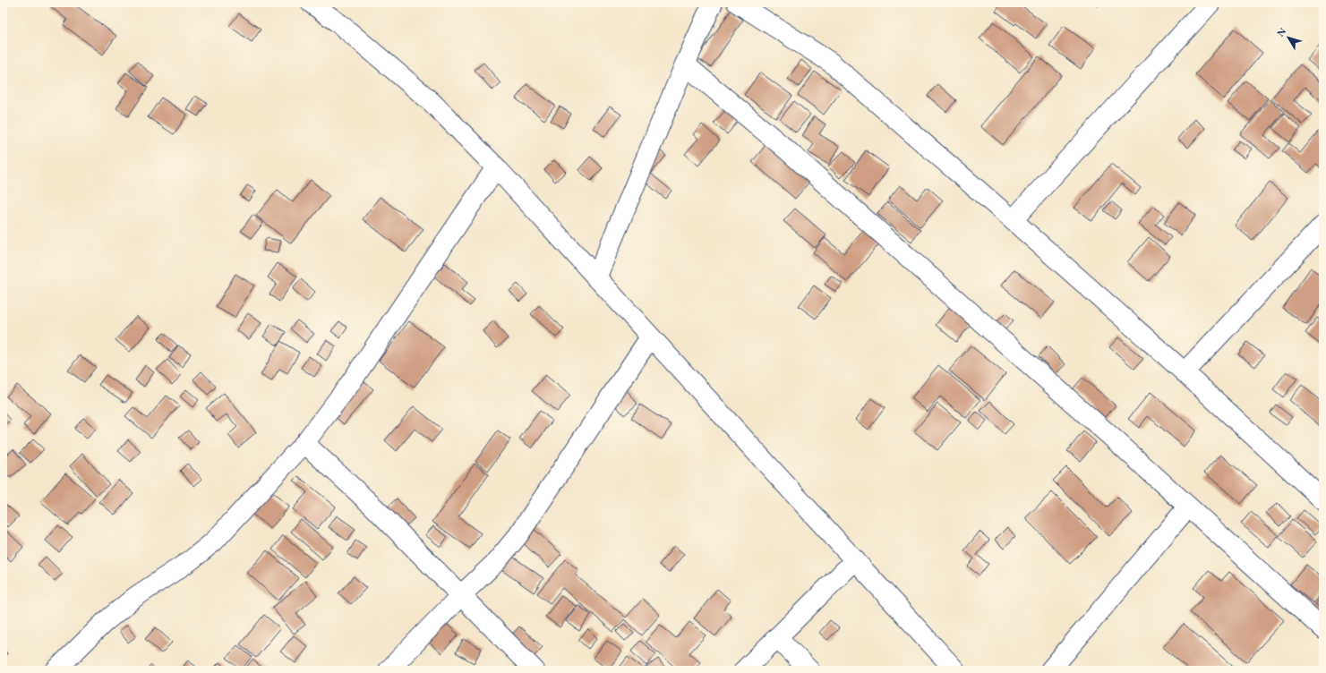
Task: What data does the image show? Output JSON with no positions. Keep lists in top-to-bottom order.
{
  "north": "top left"
}
